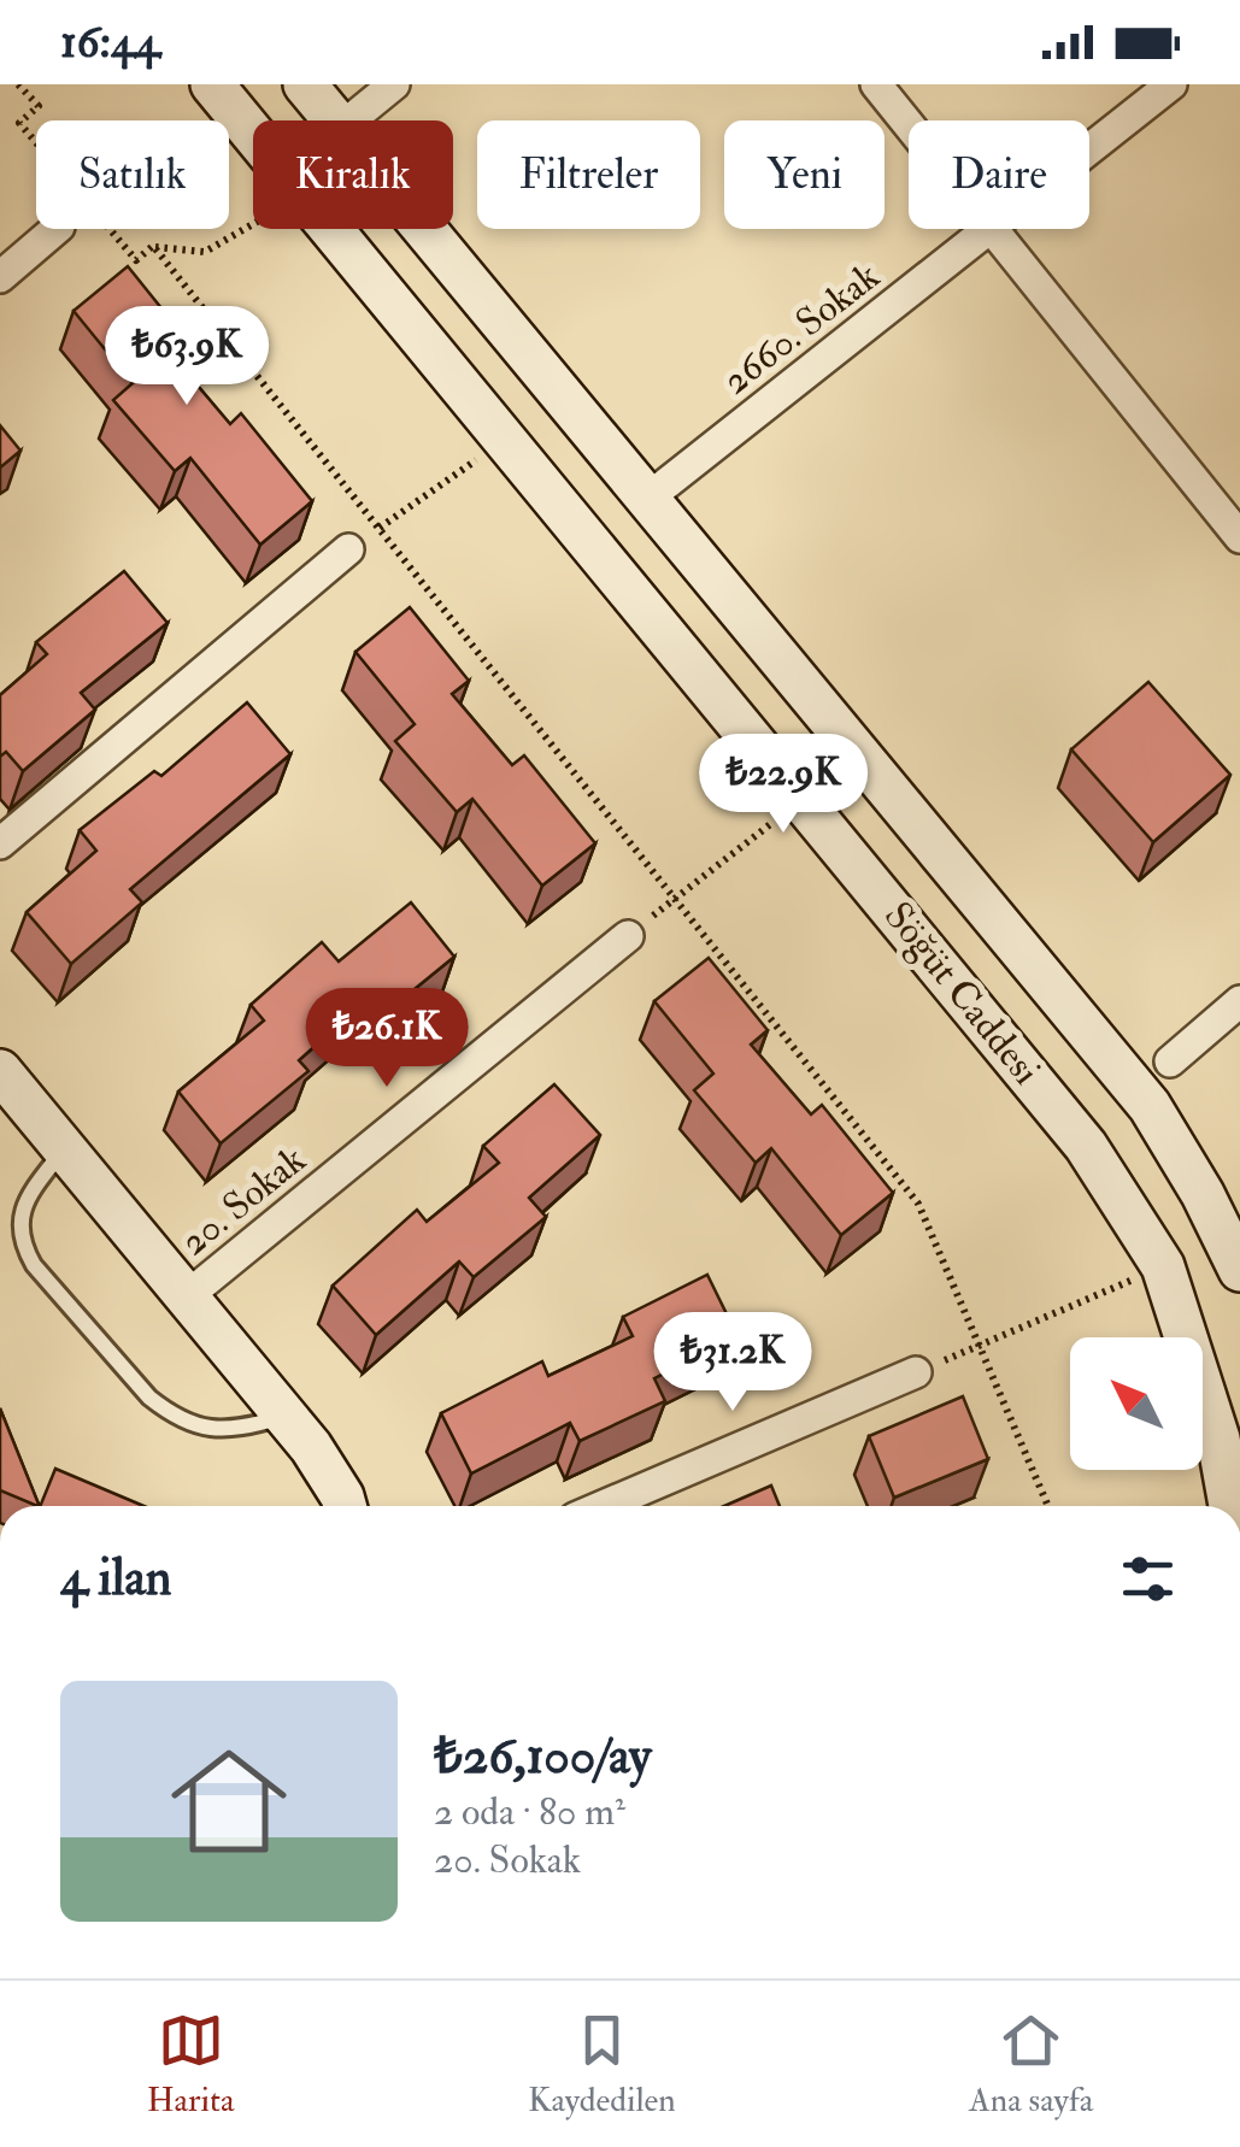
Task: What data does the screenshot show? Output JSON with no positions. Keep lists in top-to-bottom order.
{
  "streets": {
    "main road": ["Söğüt Caddesi"],
    "street": ["2660. Sokak", "20. Sokak"]
  },
  "crossings": [
    ["2660. Sokak", "Söğüt Caddesi"]
  ],
  "north": "top left",
  "page": {
    "status": "16:44",
    "chip": [
      "Satılık",
      "Kiralık",
      "Filtreler",
      "Yeni",
      "Daire"
    ],
    "price": [
      "₺63.9K",
      "₺22.9K",
      "₺26.1K",
      "₺31.2K"
    ],
    "heading": "4 ilan",
    "list": [
      {
        "name": "₺26,100/ay",
        "note": "2 oda · 80 m² · 20. Sokak"
      }
    ],
    "tabs": ["Harita", "Kaydedilen", "Ana sayfa"]
  }
}
